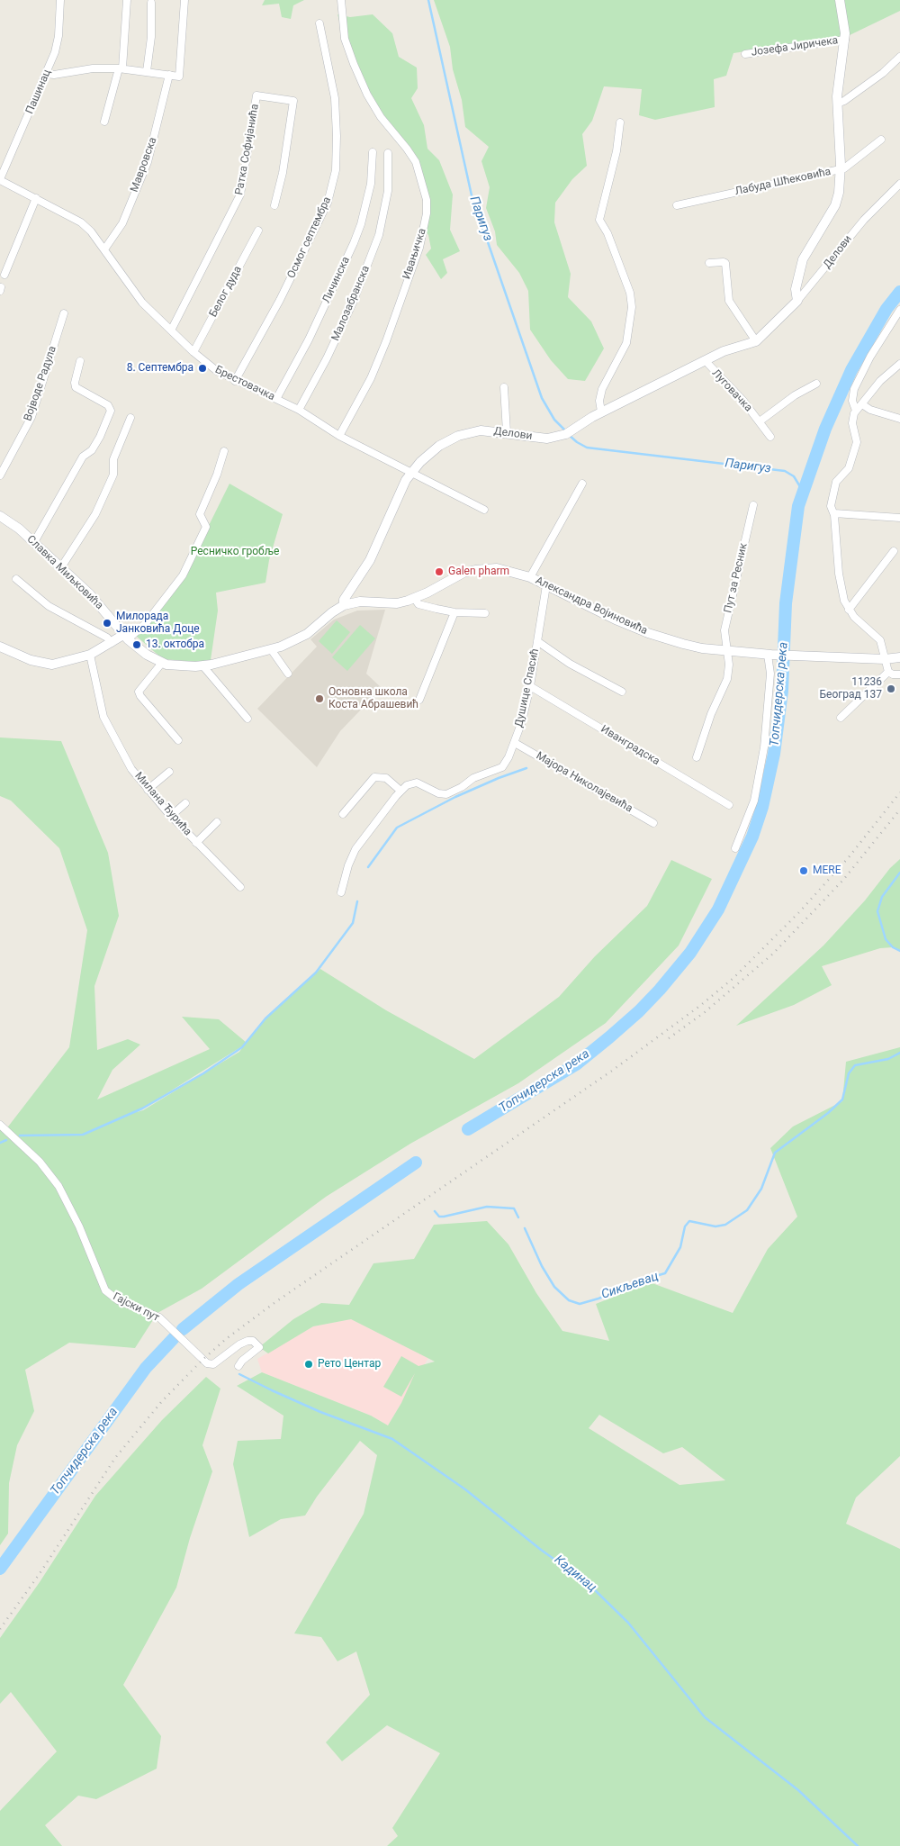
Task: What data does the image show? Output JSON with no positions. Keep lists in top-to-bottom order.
{
  "streets": {
    "street": [
      "Јозефа Јиричека",
      "Пашинац",
      "Ратка Софијанића",
      "Мавровска",
      "Лабуда Шћековића",
      "Осмог септембра",
      "Делови",
      "Ивањичка",
      "Личинска",
      "Белог дуда",
      "Малозабранска",
      "Војводе Радула",
      "Брестовачка",
      "Луговачка",
      "Славка Миљковића",
      "Пут за Ресник",
      "Александра Војиновића",
      "Душице Спасић",
      "Иванградска",
      "Мајора Николајевића",
      "Милана Ђурића",
      "Гајски пут"
    ]
  },
  "crossings": [
    ["Пашинац", "Брестовачка"],
    ["Ратка Софијанића", "Брестовачка"],
    ["Мавровска", "Брестовачка"],
    ["Осмог септембра", "Брестовачка"],
    ["Делови", "Брестовачка"],
    ["Делови", "Луговачка"],
    ["Делови", "Александра Војиновића"],
    ["Ивањичка", "Брестовачка"],
    ["Личинска", "Брестовачка"],
    ["Белог дуда", "Брестовачка"],
    ["Малозабранска", "Брестовачка"],
    ["Пут за Ресник", "Александра Војиновића"],
    ["Александра Војиновића", "Душице Спасић"],
    ["Душице Спасић", "Иванградска"],
    ["Душице Спасић", "Мајора Николајевића"]
  ],
  "water": [
    "Паригуз",
    "Топчидерска река",
    "Сикљевац",
    "Кадинац"
  ],
  "parks": ["Ресничко гробље"],
  "places": [
    "8. Септембра",
    "Galen pharm",
    "Милорада Јанковића Доце",
    "13. октобра",
    "11236 Београд 137",
    "Основна школа Коста Абрашевић",
    "MERE",
    "Рето Центар"
  ]
}
